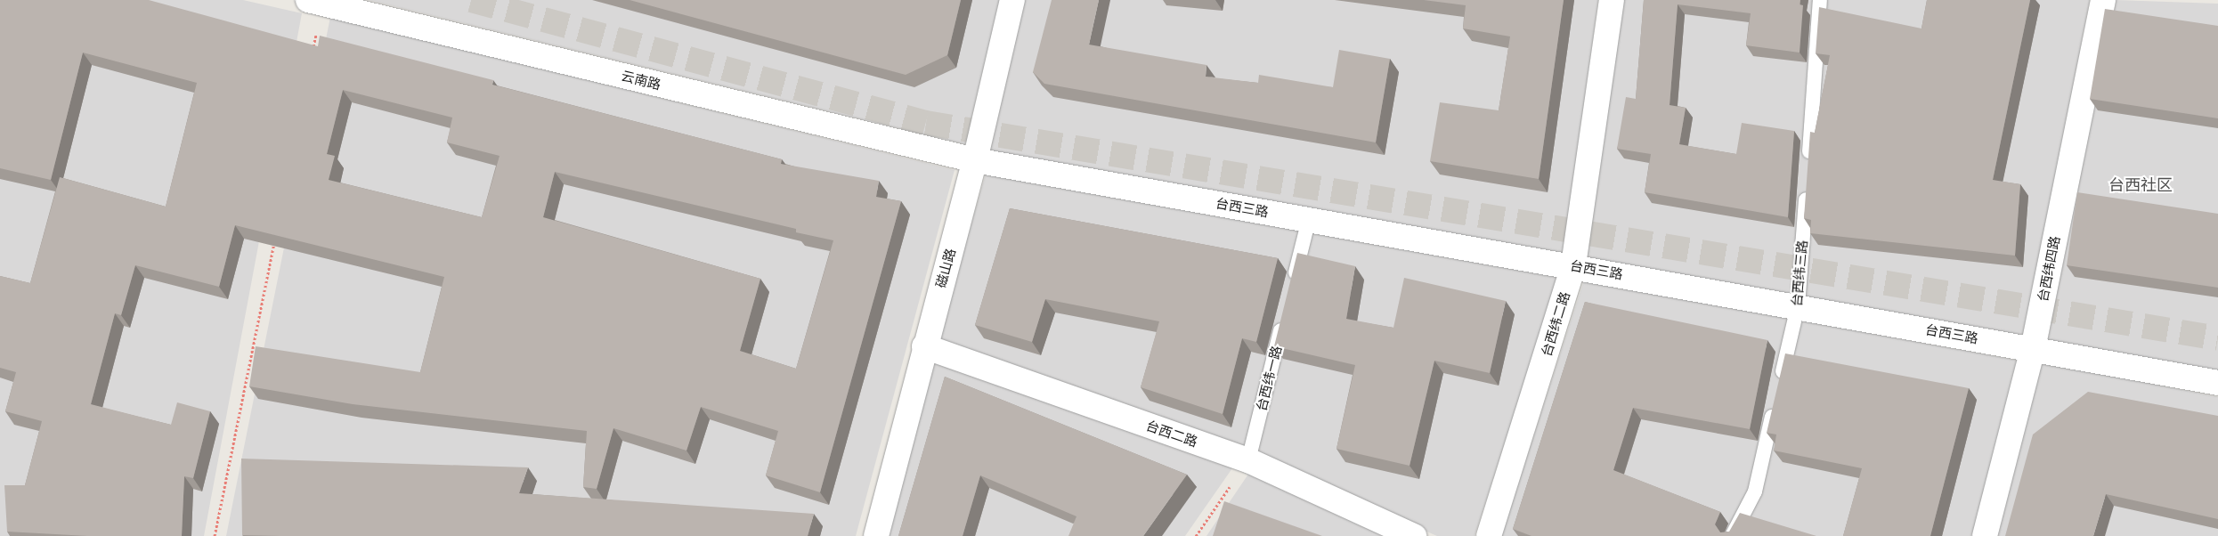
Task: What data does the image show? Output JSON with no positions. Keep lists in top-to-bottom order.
{
  "streets": {
    "street": [
      "云南路",
      "台西三路",
      "磁山路",
      "台西纬四路",
      "台西纬二路",
      "台西二路"
    ],
    "lane": ["台西纬三路", "台西纬一路"]
  },
  "crossings": [
    ["云南路", "台西三路"],
    ["云南路", "磁山路"],
    ["台西三路", "磁山路"],
    ["台西三路", "台西纬四路"],
    ["台西三路", "台西纬三路"],
    ["台西三路", "台西纬二路"],
    ["磁山路", "台西二路"],
    ["台西纬一路", "台西二路"]
  ],
  "districts": ["台西社区"]
}
